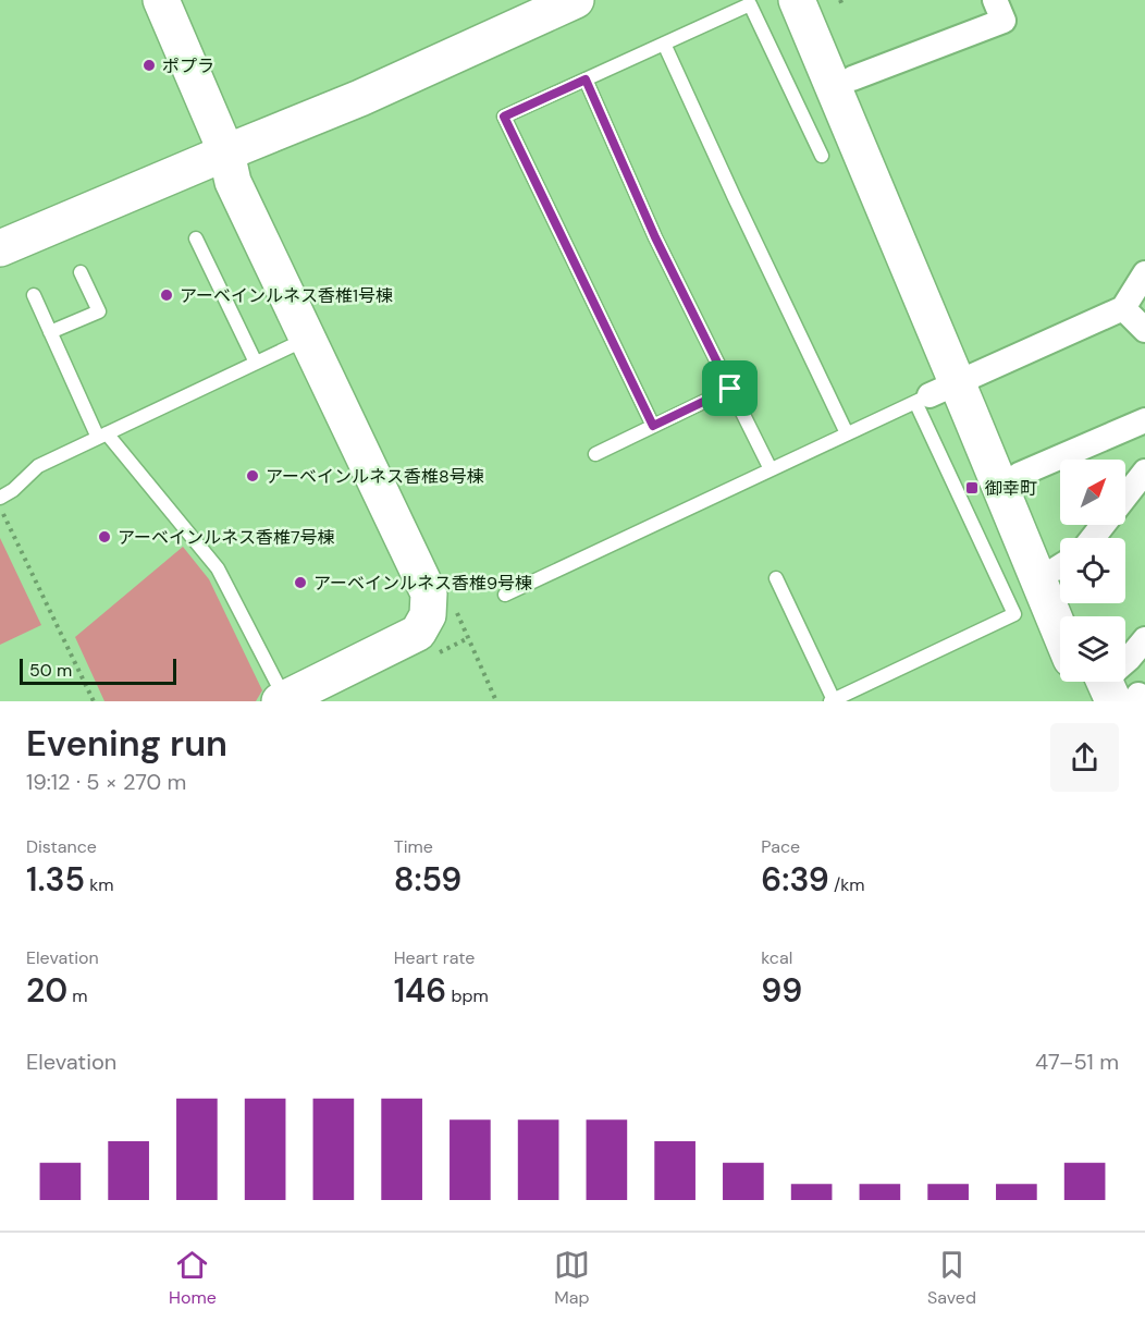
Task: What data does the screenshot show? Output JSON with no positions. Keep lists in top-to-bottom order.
{
  "places": {
    "other": [
      "ポプラ",
      "アーベインルネス香椎1号棟",
      "アーベインルネス香椎8号棟",
      "アーベインルネス香椎7号棟",
      "アーベインルネス香椎9号棟"
    ],
    "transit": ["御幸町"]
  },
  "scale_bar": "50 m",
  "north": "top right",
  "page": {
    "scale": "50 m",
    "heading": ["Evening run", "19:12 · 5 × 270 m"],
    "stats": [
      ["Distance", "1.35 km"],
      ["Time", "8:59"],
      ["Pace", "6:39 /km"],
      ["Elevation", "20 m"],
      ["Heart rate", "146 bpm"],
      ["kcal", "99"]
    ],
    "chart": ["Elevation", "47–51 m"],
    "tabs": ["Home", "Map", "Saved"]
  }
}
